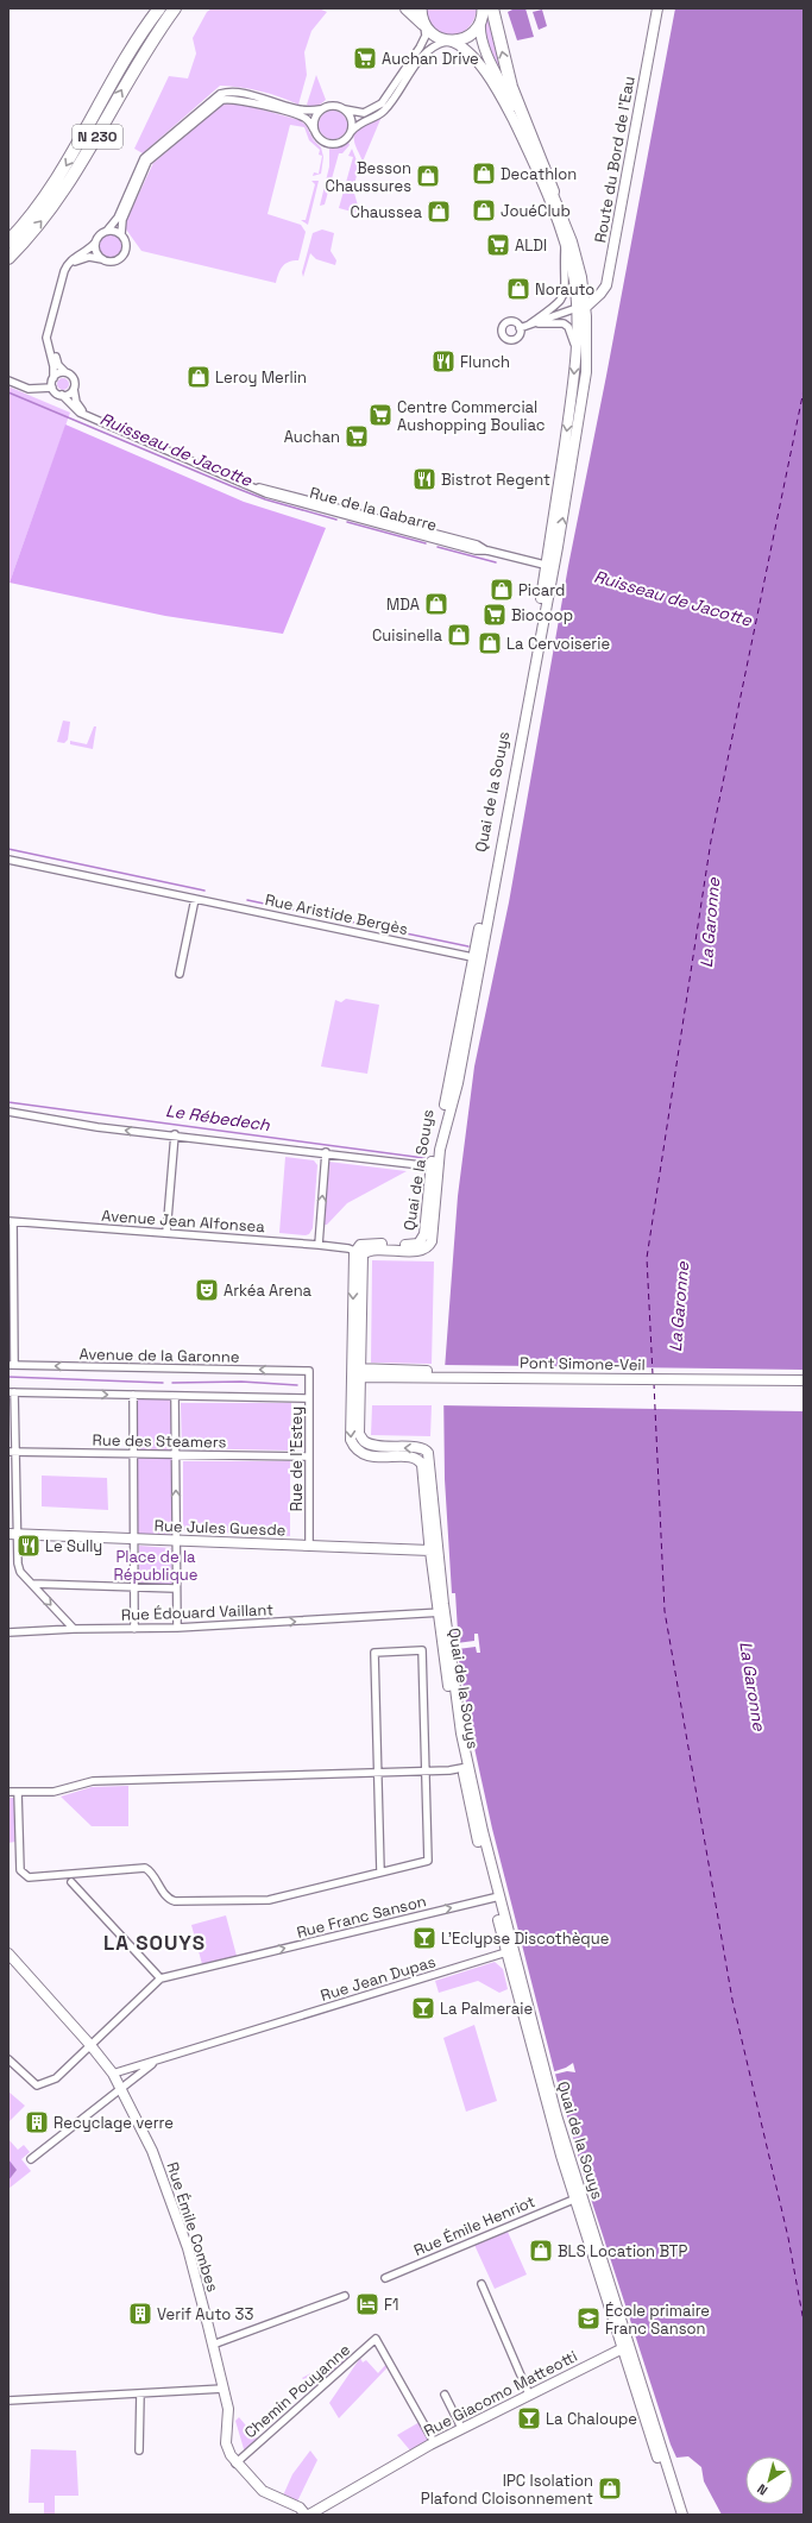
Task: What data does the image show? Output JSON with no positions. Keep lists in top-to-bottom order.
{
  "streets": {
    "highway": ["N 230"],
    "main road": [
      "Route du Bord de l'Eau",
      "Quai de la Souys",
      "Pont Simone-Veil",
      "Rue Jules Guesde",
      "Rue Émile Combes",
      "Rue Giacomo Matteotti"
    ],
    "street": [
      "Rue de la Gabarre",
      "Rue Aristide Bergès",
      "Avenue Jean Alfonsea",
      "Avenue de la Garonne",
      "Rue des Steamers",
      "Rue de l'Estey",
      "Rue Édouard Vaillant",
      "Rue Franc Sanson",
      "Rue Jean Dupas",
      "Rue Émile Henriot",
      "Chemin Pouyanne"
    ]
  },
  "crossings": [
    ["Rue de la Gabarre", "Quai de la Souys"],
    ["Quai de la Souys", "Rue Aristide Bergès"],
    ["Quai de la Souys", "Avenue Jean Alfonsea"],
    ["Quai de la Souys", "Pont Simone-Veil"],
    ["Quai de la Souys", "Rue Jules Guesde"],
    ["Quai de la Souys", "Rue Édouard Vaillant"],
    ["Quai de la Souys", "Rue Franc Sanson"],
    ["Quai de la Souys", "Rue Jean Dupas"],
    ["Quai de la Souys", "Rue Émile Henriot"],
    ["Quai de la Souys", "Rue Giacomo Matteotti"],
    ["Avenue de la Garonne", "Rue de l'Estey"],
    ["Rue des Steamers", "Rue de l'Estey"],
    ["Rue de l'Estey", "Rue Jules Guesde"],
    ["Rue Jean Dupas", "Rue Émile Combes"],
    ["Rue Émile Combes", "Chemin Pouyanne"],
    ["Rue Émile Combes", "Rue Giacomo Matteotti"],
    ["Chemin Pouyanne", "Rue Giacomo Matteotti"]
  ],
  "one_way": ["Rue Édouard Vaillant", "Rue Franc Sanson"],
  "districts": ["LA SOUYS"],
  "water": ["Ruisseau de Jacotte", "La Garonne", "Le Rébedech"],
  "parks": ["Place de la République"],
  "places": {
    "supermarket": [
      "Auchan Drive",
      "ALDI",
      "Centre Commercial Aushopping Bouliac",
      "Auchan",
      "Biocoop"
    ],
    "shop": [
      "Decathlon",
      "Besson Chaussures",
      "JouéClub",
      "Chaussea",
      "Norauto",
      "Leroy Merlin",
      "Picard",
      "MDA",
      "Cuisinella",
      "La Cervoiserie",
      "BLS Location BTP",
      "IPC Isolation Plafond Cloisonnement"
    ],
    "restaurant": ["Flunch", "Bistrot Regent", "Le Sully"],
    "theatre": ["Arkéa Arena"],
    "bar": ["L'Eclypse Discothèque", "La Palmeraie", "La Chaloupe"],
    "building": ["Recyclage verre", "Verif Auto 33"],
    "hotel": ["F1"],
    "school or university": ["École primaire Franc Sanson"]
  },
  "north": "bottom left"
}
